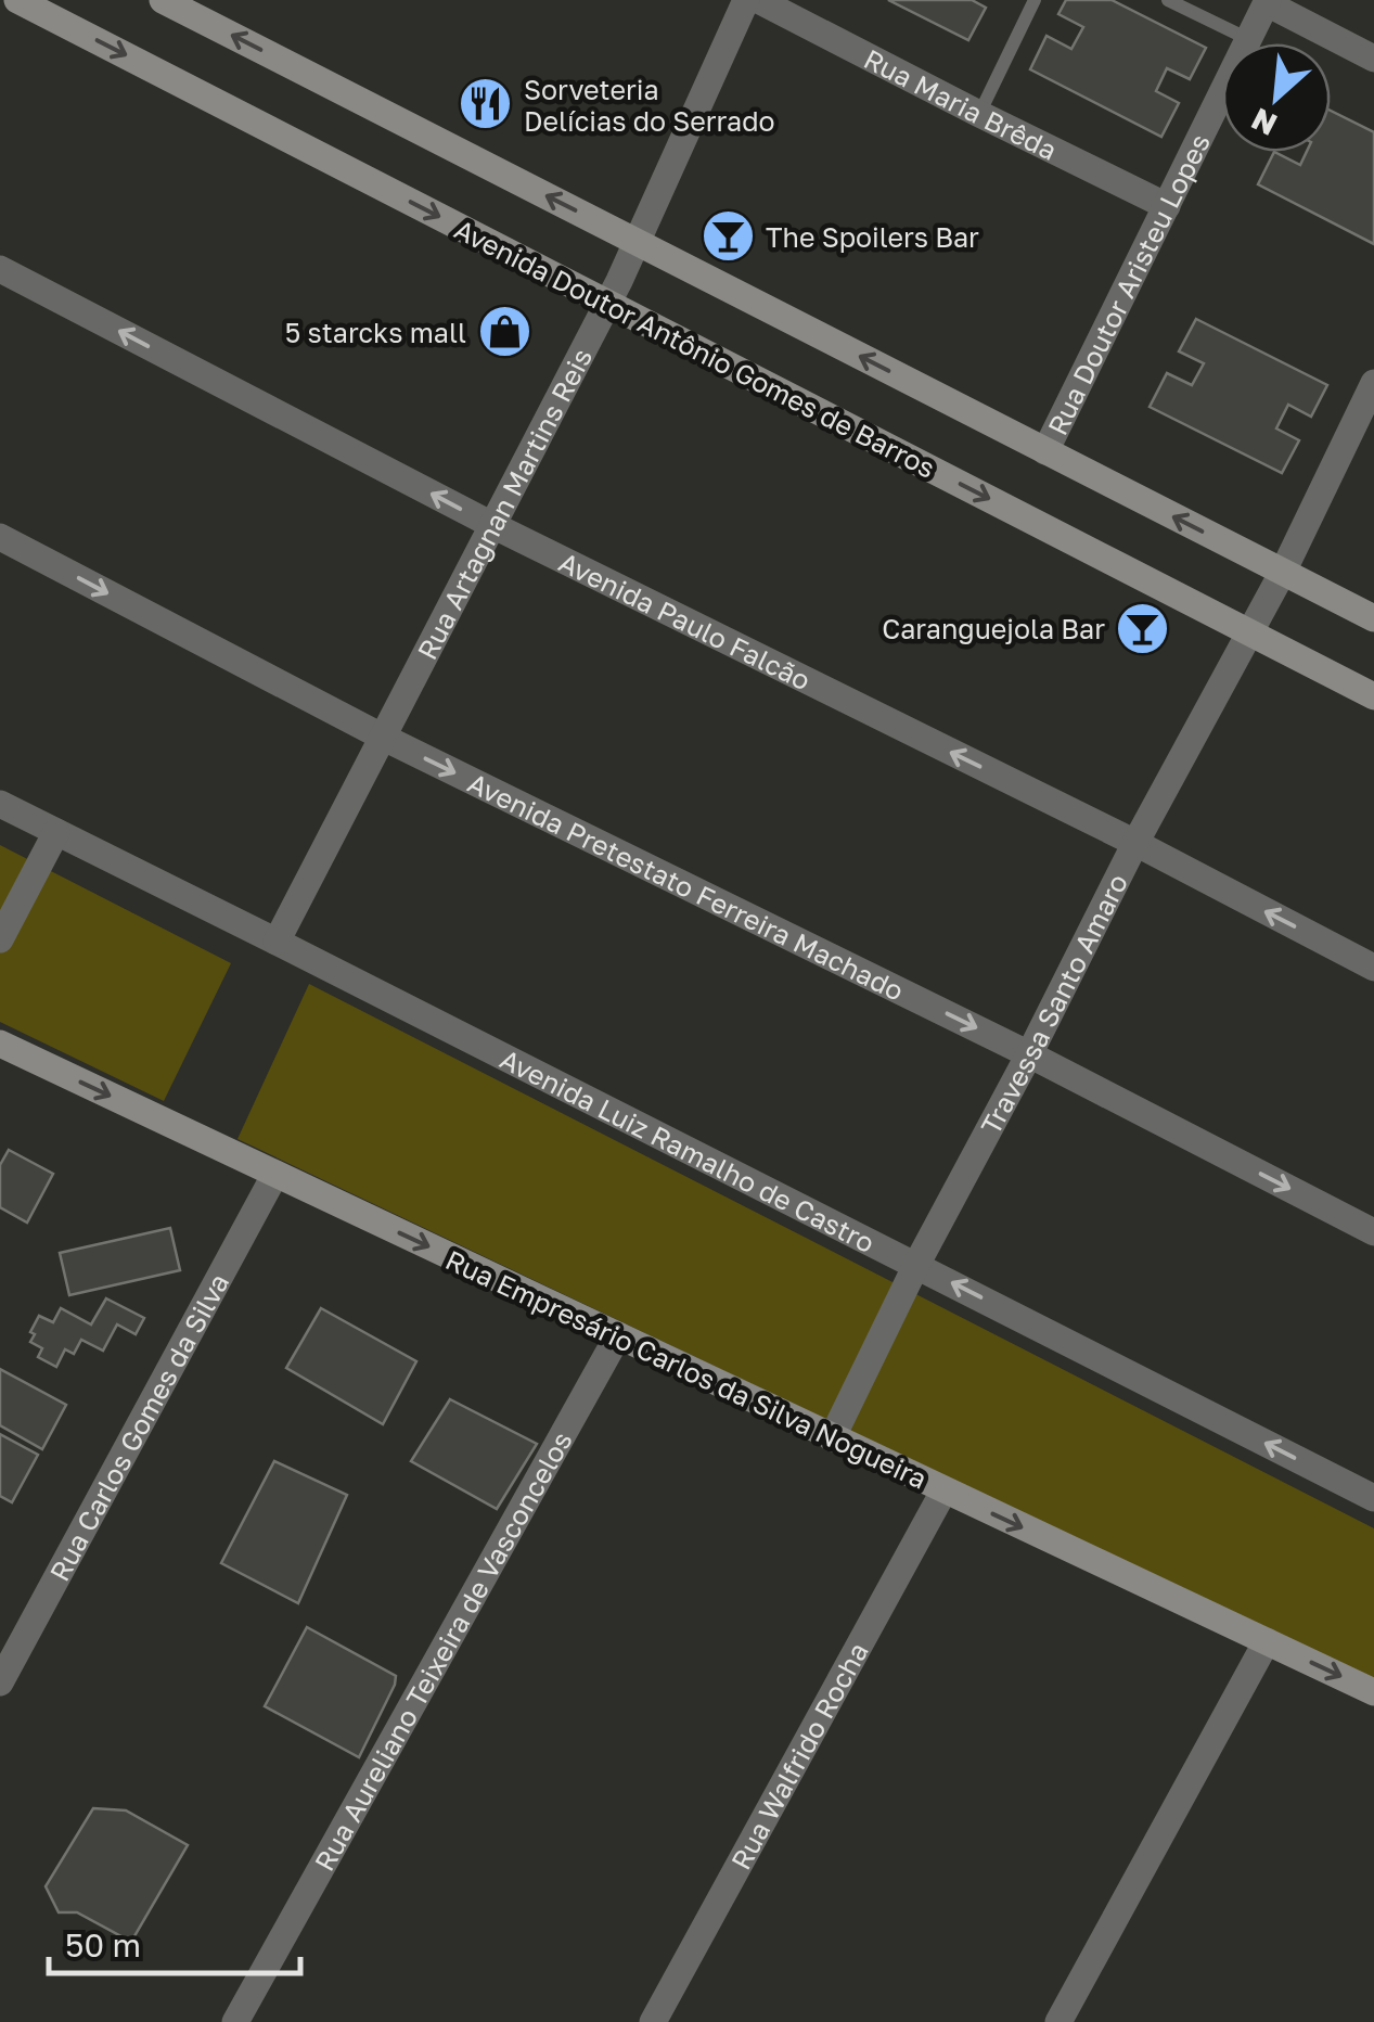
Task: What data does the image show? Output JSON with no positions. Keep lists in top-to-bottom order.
{
  "streets": {
    "main road": ["Avenida Doutor Antônio Gomes de Barros", "Rua Empresário Carlos da Silva Nogueira"],
    "street": [
      "Rua Maria Brêda",
      "Rua Doutor Aristeu Lopes",
      "Rua Artagnan Martins Reis",
      "Avenida Paulo Falcão",
      "Avenida Pretestato Ferreira Machado",
      "Travessa Santo Amaro",
      "Avenida Luiz Ramalho de Castro",
      "Rua Carlos Gomes da Silva",
      "Rua Aureliano Teixeira de Vasconcelos",
      "Rua Walfrido Rocha"
    ]
  },
  "crossings": [
    ["Rua Maria Brêda", "Rua Doutor Aristeu Lopes"],
    ["Avenida Doutor Antônio Gomes de Barros", "Rua Artagnan Martins Reis"],
    ["Avenida Doutor Antônio Gomes de Barros", "Travessa Santo Amaro"],
    ["Rua Artagnan Martins Reis", "Avenida Paulo Falcão"],
    ["Rua Artagnan Martins Reis", "Avenida Pretestato Ferreira Machado"],
    ["Rua Artagnan Martins Reis", "Avenida Luiz Ramalho de Castro"],
    ["Avenida Paulo Falcão", "Travessa Santo Amaro"],
    ["Avenida Pretestato Ferreira Machado", "Travessa Santo Amaro"],
    ["Travessa Santo Amaro", "Avenida Luiz Ramalho de Castro"],
    ["Travessa Santo Amaro", "Rua Empresário Carlos da Silva Nogueira"],
    ["Rua Empresário Carlos da Silva Nogueira", "Rua Carlos Gomes da Silva"],
    ["Rua Empresário Carlos da Silva Nogueira", "Rua Aureliano Teixeira de Vasconcelos"],
    ["Rua Empresário Carlos da Silva Nogueira", "Rua Walfrido Rocha"]
  ],
  "one_way": ["Avenida Paulo Falcão", "Avenida Pretestato Ferreira Machado", "Rua Empresário Carlos da Silva Nogueira"],
  "places": {
    "restaurant": ["Sorveteria Delícias do Serrado"],
    "bar": ["The Spoilers Bar", "Caranguejola Bar"],
    "shop": ["5 starcks mall"]
  },
  "scale_bar": "50 m",
  "north": "bottom left"
}
